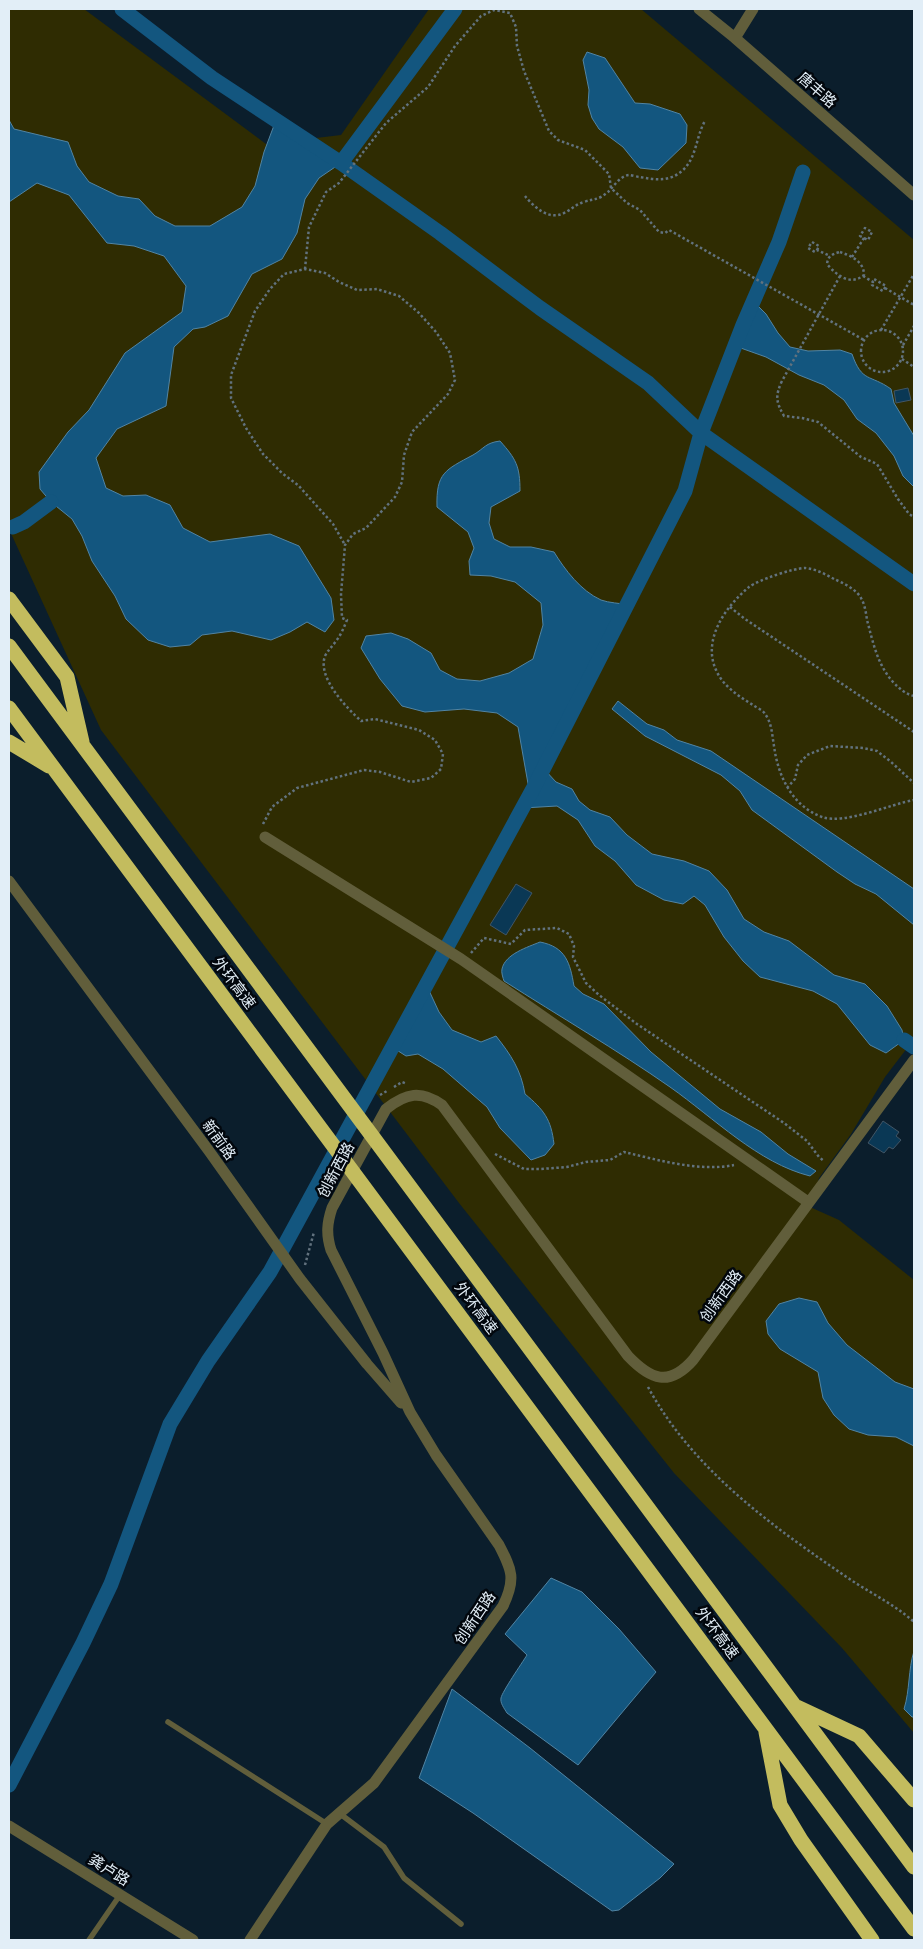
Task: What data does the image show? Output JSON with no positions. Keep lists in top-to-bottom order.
{
  "streets": {
    "highway": ["外环高速"],
    "street": [
      "唐丰路",
      "新前路",
      "创新西路",
      "龚卢路"
    ]
  },
  "crossings": [
    ["新前路", "创新西路"]
  ]
}
